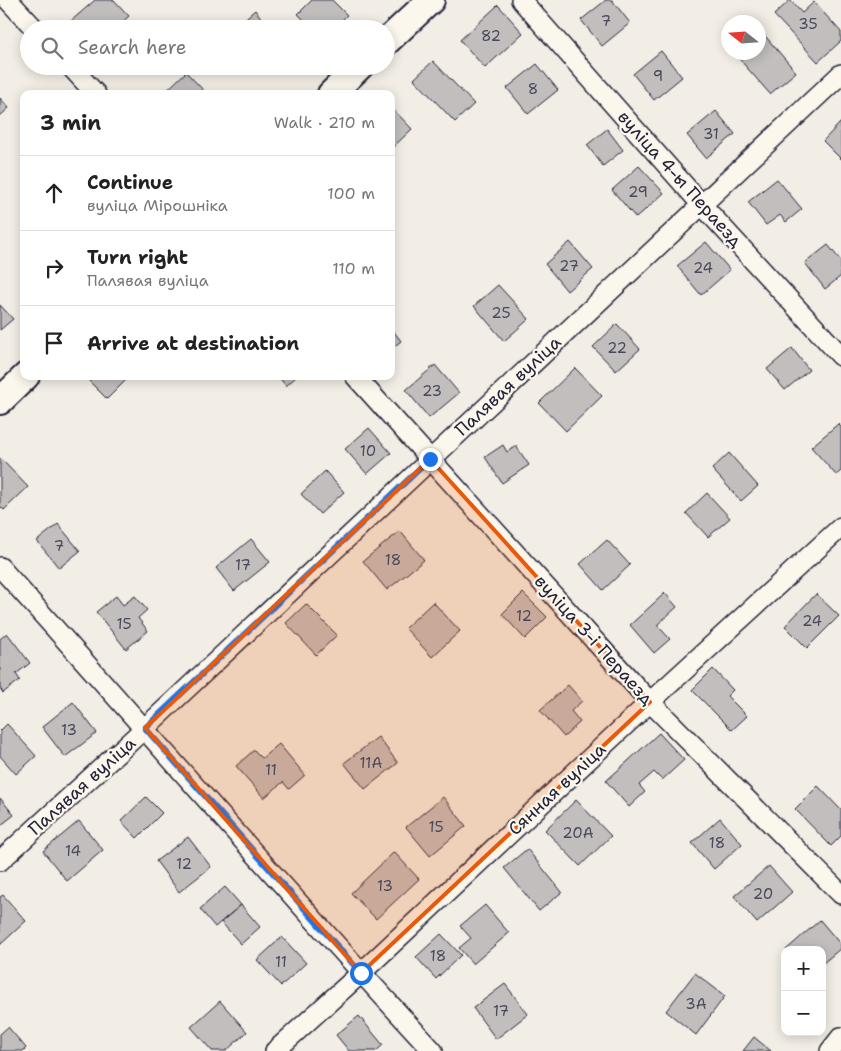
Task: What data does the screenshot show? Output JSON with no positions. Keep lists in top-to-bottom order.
{
  "streets": {
    "street": [
      "вуліца 4-ы Пераезд",
      "Палявая вуліца",
      "вуліца 3-і Пераезд",
      "Сянная вуліца"
    ]
  },
  "crossings": [
    ["вуліца 4-ы Пераезд", "Палявая вуліца"],
    ["Палявая вуліца", "вуліца 3-і Пераезд"],
    ["вуліца 3-і Пераезд", "Сянная вуліца"]
  ],
  "house_numbers": [
    "7",
    "35",
    "82",
    "9",
    "8",
    "31",
    "29",
    "27",
    "24",
    "25",
    "22",
    "23",
    "10",
    "7",
    "18",
    "17",
    "12",
    "24",
    "15",
    "13",
    "11А",
    "11",
    "15",
    "20А",
    "18",
    "14",
    "12",
    "13",
    "20",
    "18",
    "11",
    "3А",
    "17"
  ],
  "north": "left",
  "page": {
    "search": "Search here",
    "heading": ["3 min", "Walk · 210 m"],
    "list": [
      ["Continue", "вуліца Мірошніка", "100 m"],
      ["Turn right", "Палявая вуліца", "110 m"],
      "Arrive at destination"
    ],
    "map_buttons": ["+", "−"]
  }
}
